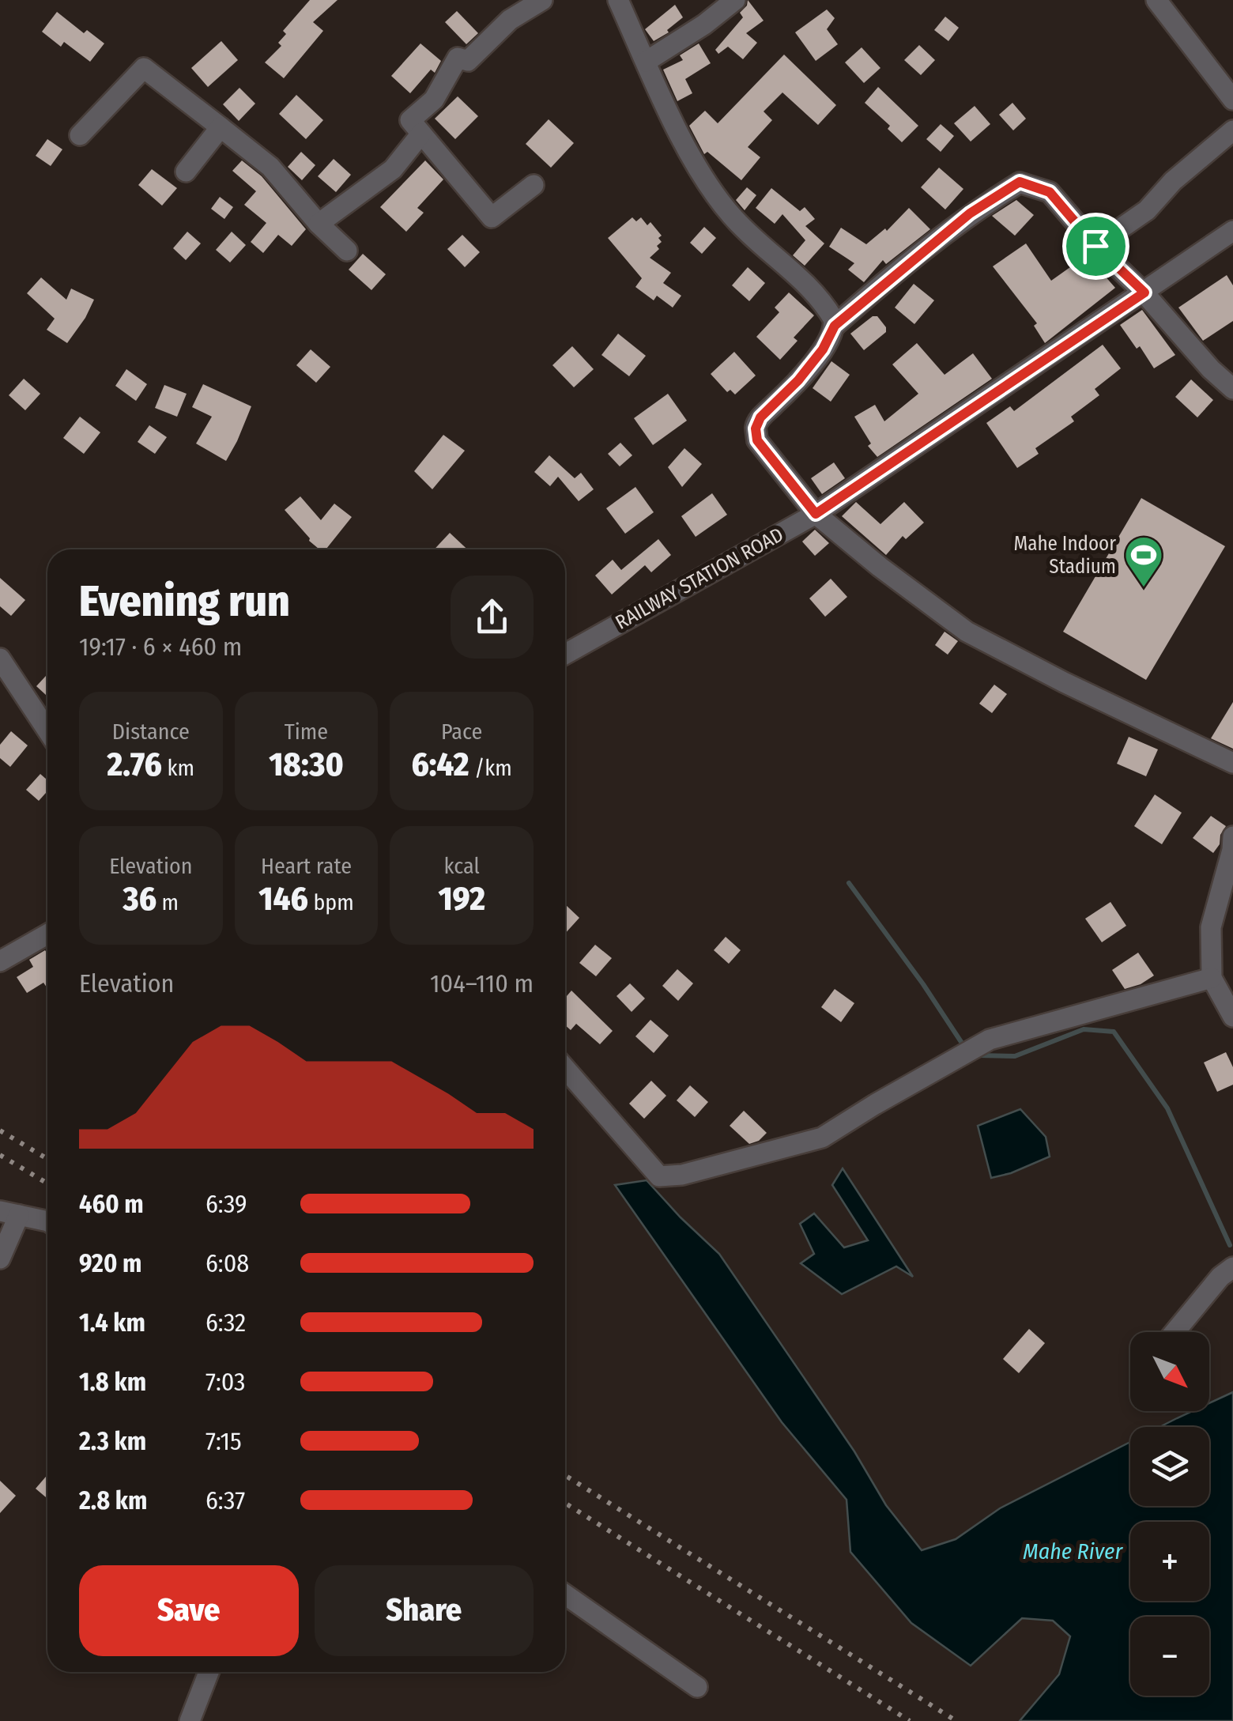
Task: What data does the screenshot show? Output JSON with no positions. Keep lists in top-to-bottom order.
{
  "streets": {
    "street": ["RAILWAY STATION ROAD"]
  },
  "water": ["Mahe River"],
  "places": {
    "sports": ["Mahe Indoor Stadium"]
  },
  "north": "bottom right",
  "page": {
    "heading": ["Evening run", "19:17 · 6 × 460 m"],
    "stats": [
      ["Distance", "2.76 km"],
      ["Time", "18:30"],
      ["Pace", "6:42 /km"],
      ["Elevation", "36 m"],
      ["Heart rate", "146 bpm"],
      ["kcal", "192"]
    ],
    "chart": ["Elevation", "104–110 m"],
    "list": [
      {
        "name": "460 m",
        "note": "6:39"
      },
      {
        "name": "920 m",
        "note": "6:08"
      },
      {
        "name": "1.4 km",
        "note": "6:32"
      },
      {
        "name": "1.8 km",
        "note": "7:03"
      },
      {
        "name": "2.3 km",
        "note": "7:15"
      },
      {
        "name": "2.8 km",
        "note": "6:37"
      }
    ],
    "map_buttons": ["+", "−"],
    "buttons": ["Save", "Share"]
  }
}
